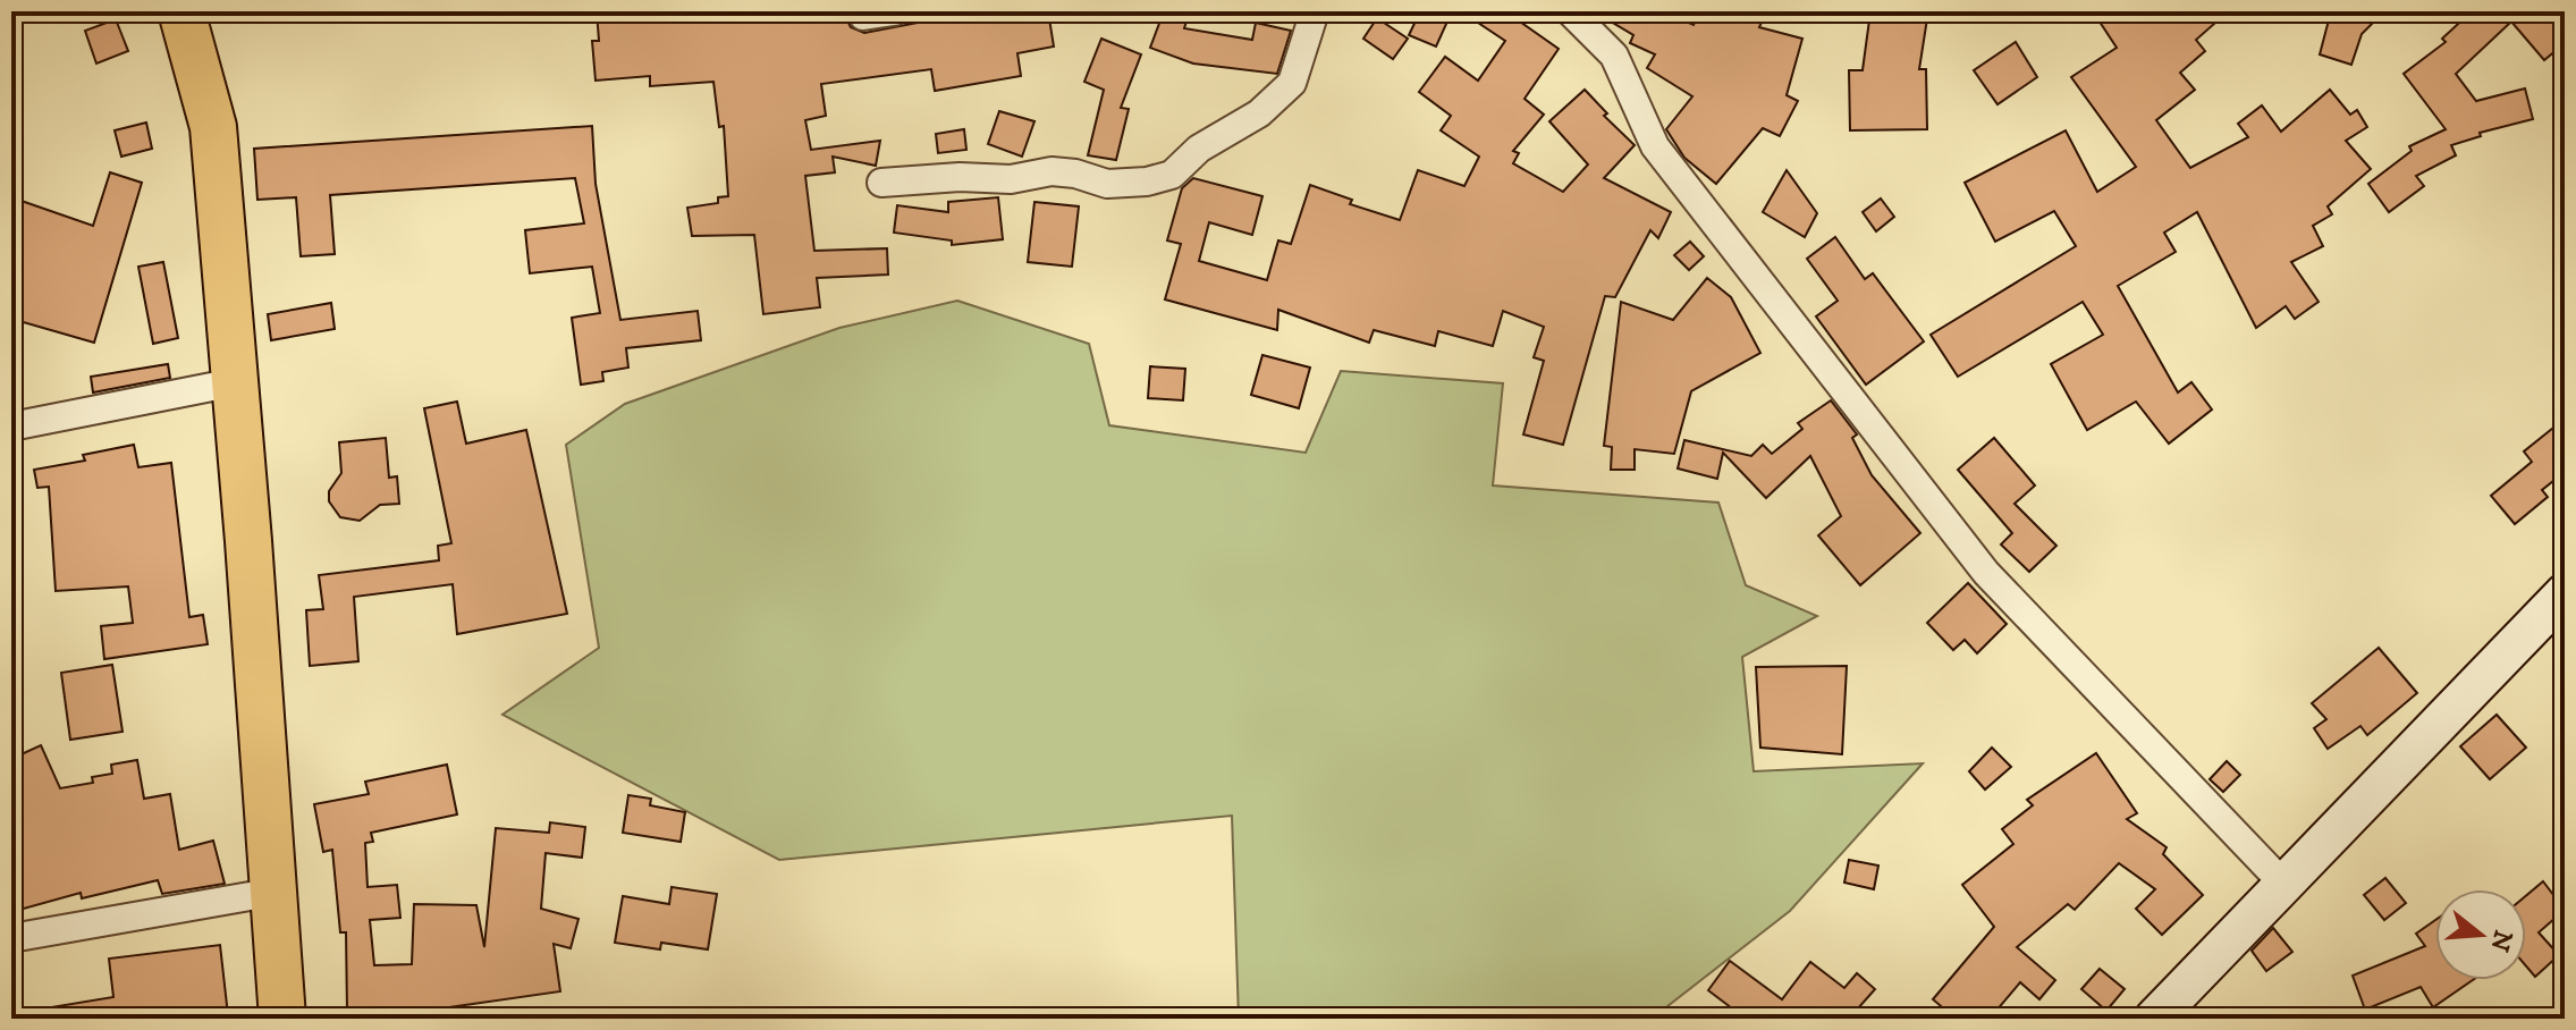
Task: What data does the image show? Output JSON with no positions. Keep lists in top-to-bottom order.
{
  "north": "right"
}
